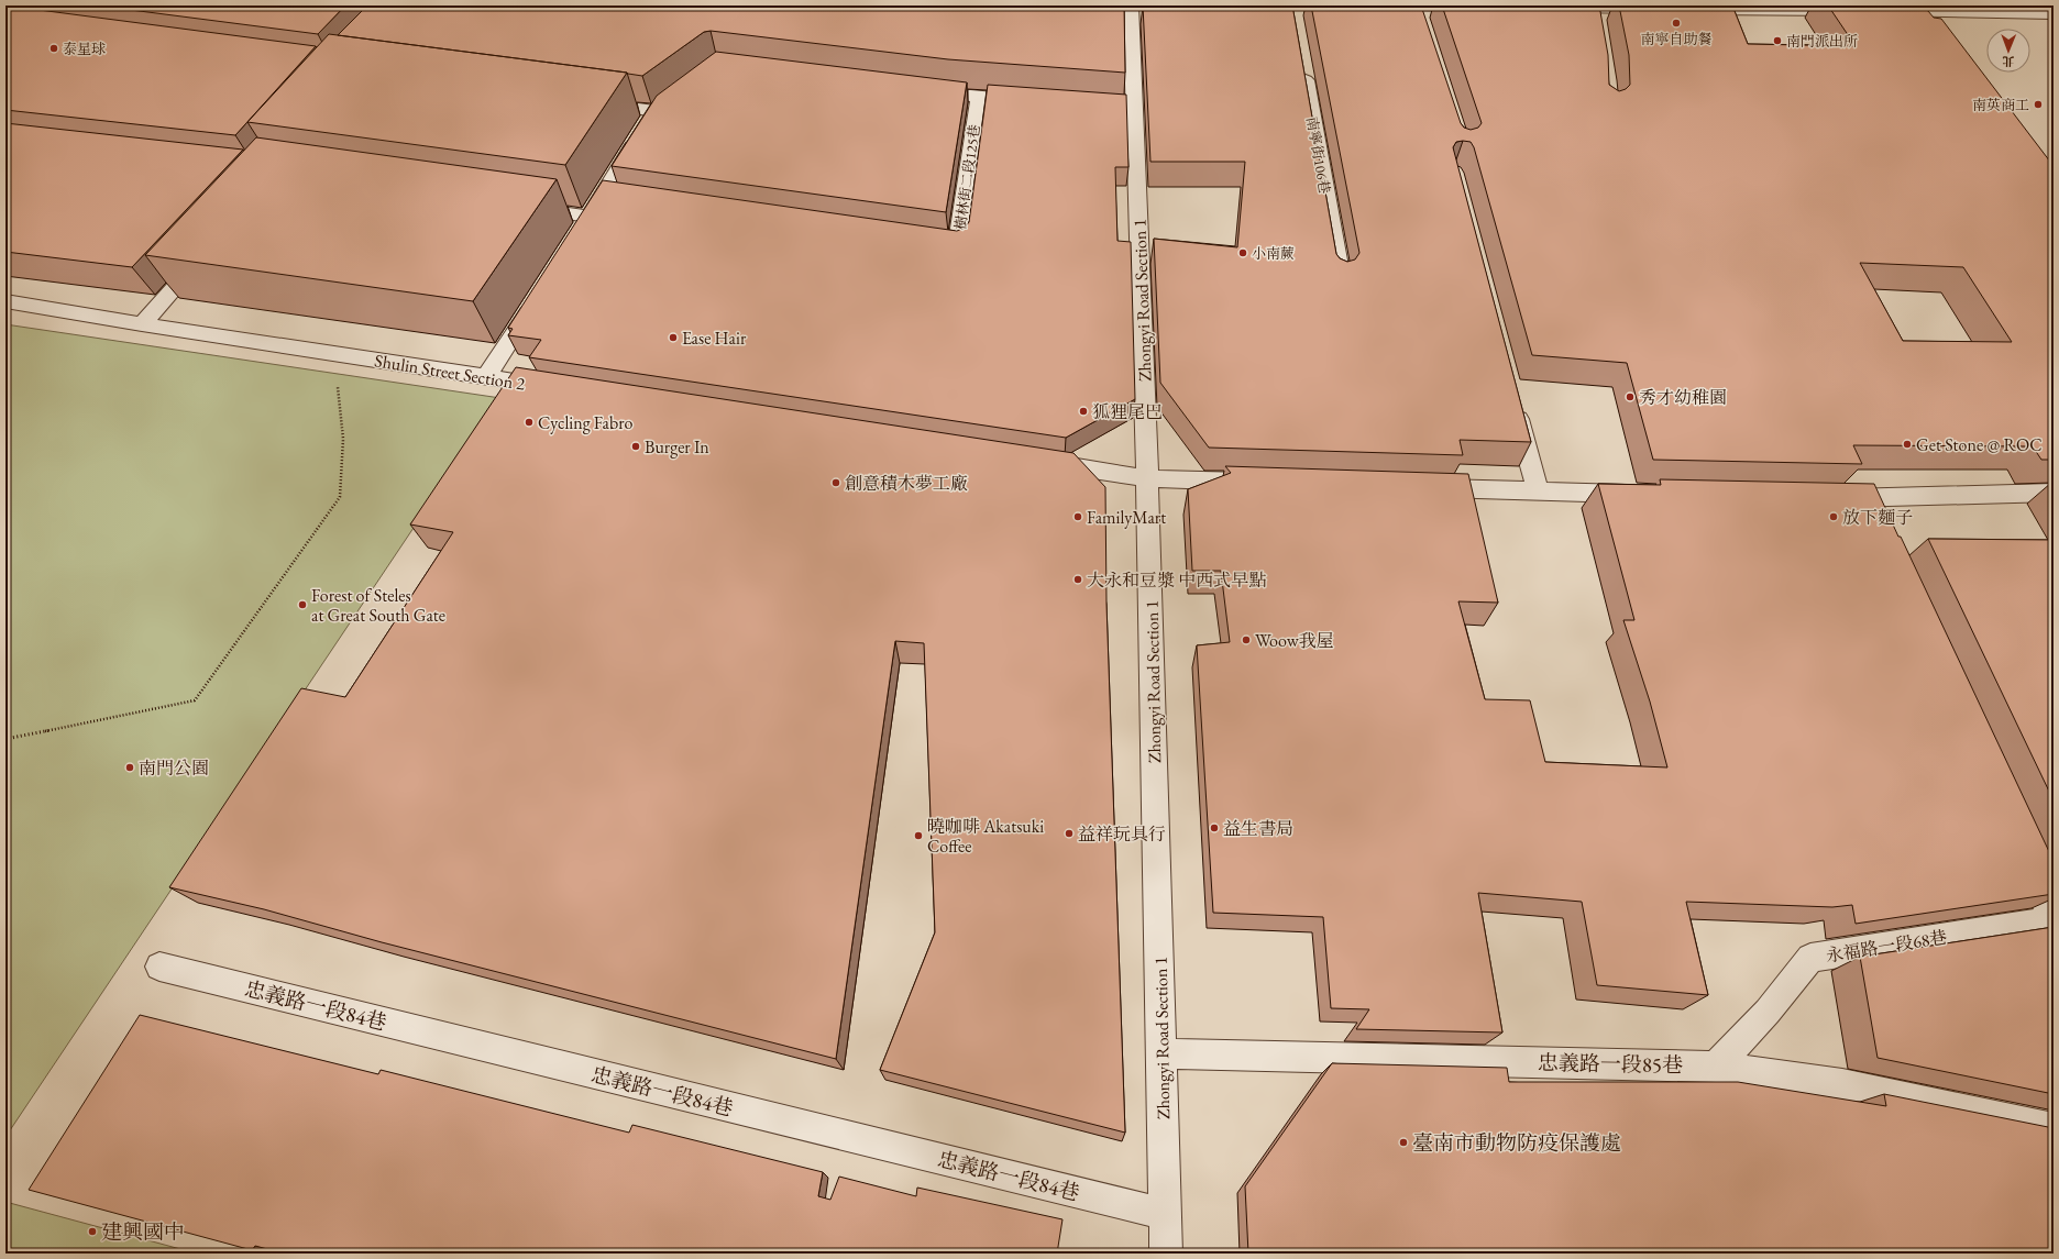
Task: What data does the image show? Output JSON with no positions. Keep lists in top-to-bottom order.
{
  "streets": {
    "street": [
      "南寧街106巷",
      "樹林街二段125巷",
      "Zhongyi Road Section 1",
      "Shulin Street Section 2",
      "永福路一段68巷",
      "忠義路一段84巷",
      "忠義路一段85巷"
    ]
  },
  "crossings": [
    ["Zhongyi Road Section 1", "忠義路一段84巷"],
    ["Zhongyi Road Section 1", "忠義路一段85巷"],
    ["永福路一段68巷", "忠義路一段85巷"]
  ],
  "places": [
    "南寧自助餐",
    "南門派出所",
    "泰星球",
    "南英商工",
    "小南蕨",
    "Ease Hair",
    "秀才幼稚園",
    "狐狸尾巴",
    "Cycling Fabro",
    "Get Stone @ ROC",
    "Burger In",
    "創意積木夢工廠",
    "FamilyMart",
    "放下麵子",
    "大永和豆漿 中西式早點",
    "Forest of Steles at Great South Gate",
    "Woow我屋",
    "南門公園",
    "益生書局",
    "益祥玩具行",
    "曉咖啡 Akatsuki Coffee",
    "臺南市動物防疫保護處",
    "建興國中"
  ],
  "north": "bottom"
}
